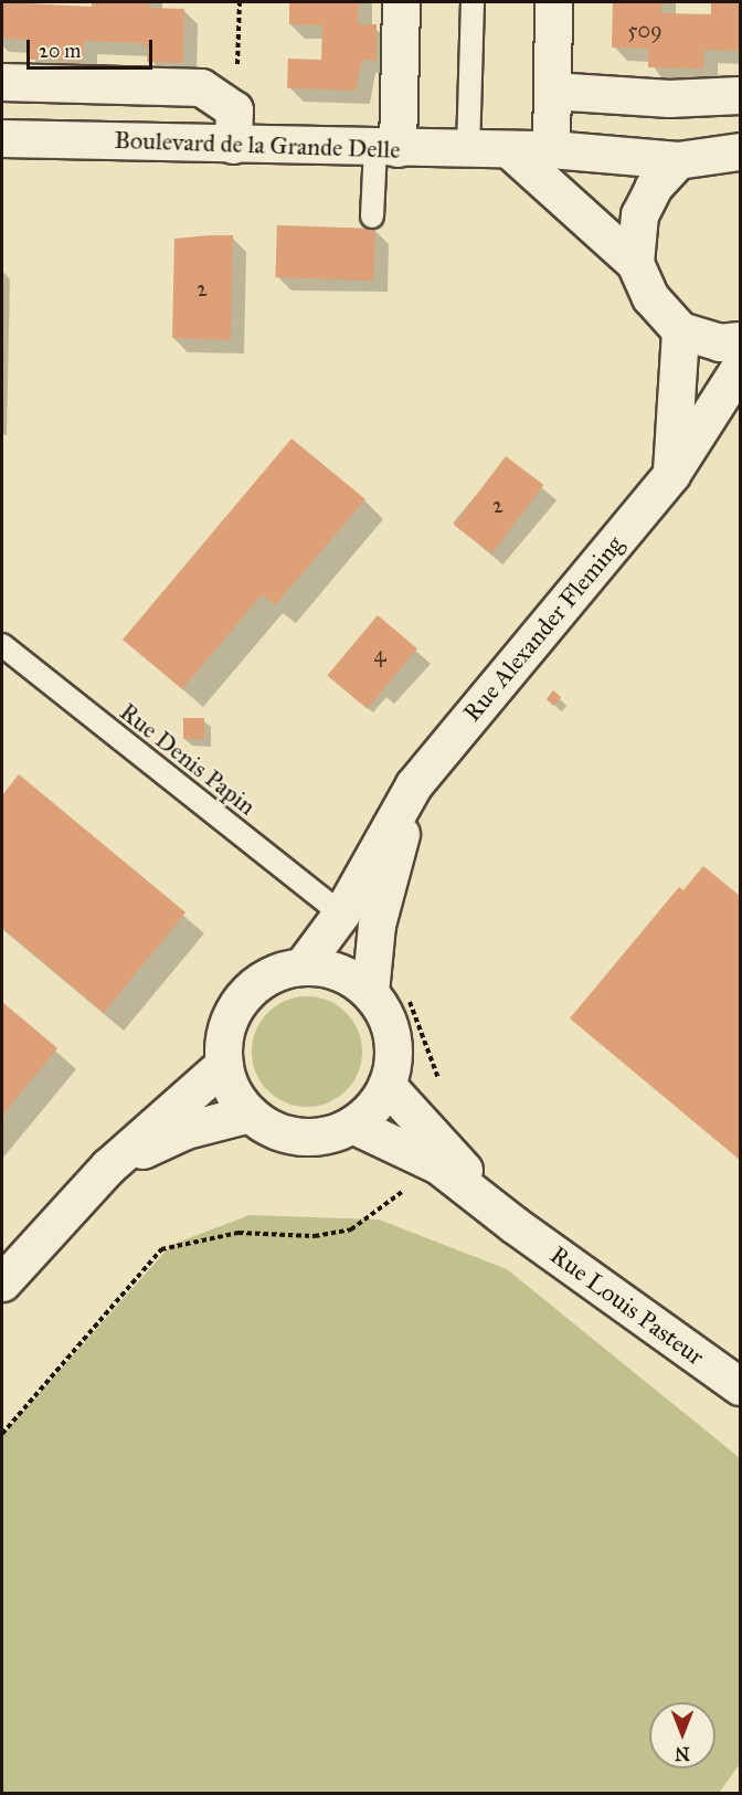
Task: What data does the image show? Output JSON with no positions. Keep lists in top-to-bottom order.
{
  "streets": {
    "street": ["Boulevard de la Grande Delle", "Rue Alexander Fleming", "Rue Louis Pasteur"],
    "lane": ["Rue Denis Papin"]
  },
  "crossings": [
    ["Rue Alexander Fleming", "Rue Denis Papin"]
  ],
  "house_numbers": [
    "509",
    "2",
    "2",
    "4"
  ],
  "scale_bar": "20 m",
  "north": "bottom"
}
